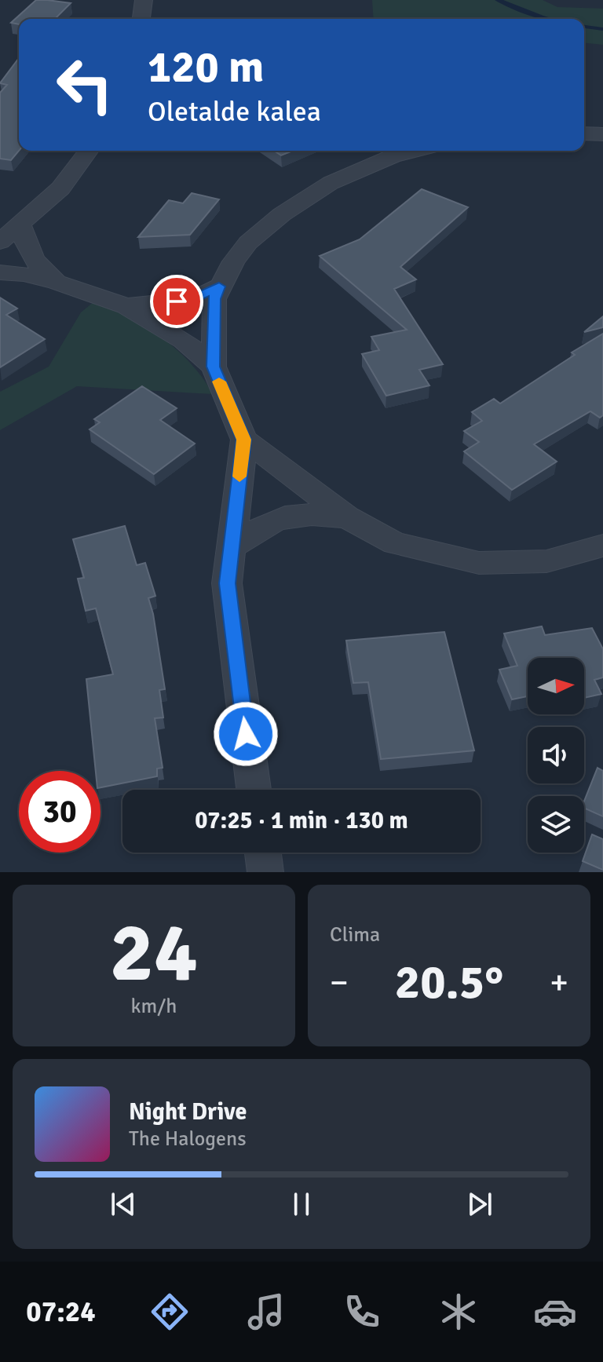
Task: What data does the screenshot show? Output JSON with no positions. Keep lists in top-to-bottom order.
{
  "north": "right",
  "page": {
    "turn": ["120 m", "Oletalde kalea"],
    "limit": "30",
    "trip": "07:25 · 1 min · 130 m",
    "tile": [
      ["24", "km/h"],
      "Clima"
    ],
    "heat": ["−", "20.5°", "+"],
    "song": ["Night Drive", "The Halogens"],
    "tabs": "07:24"
  }
}
